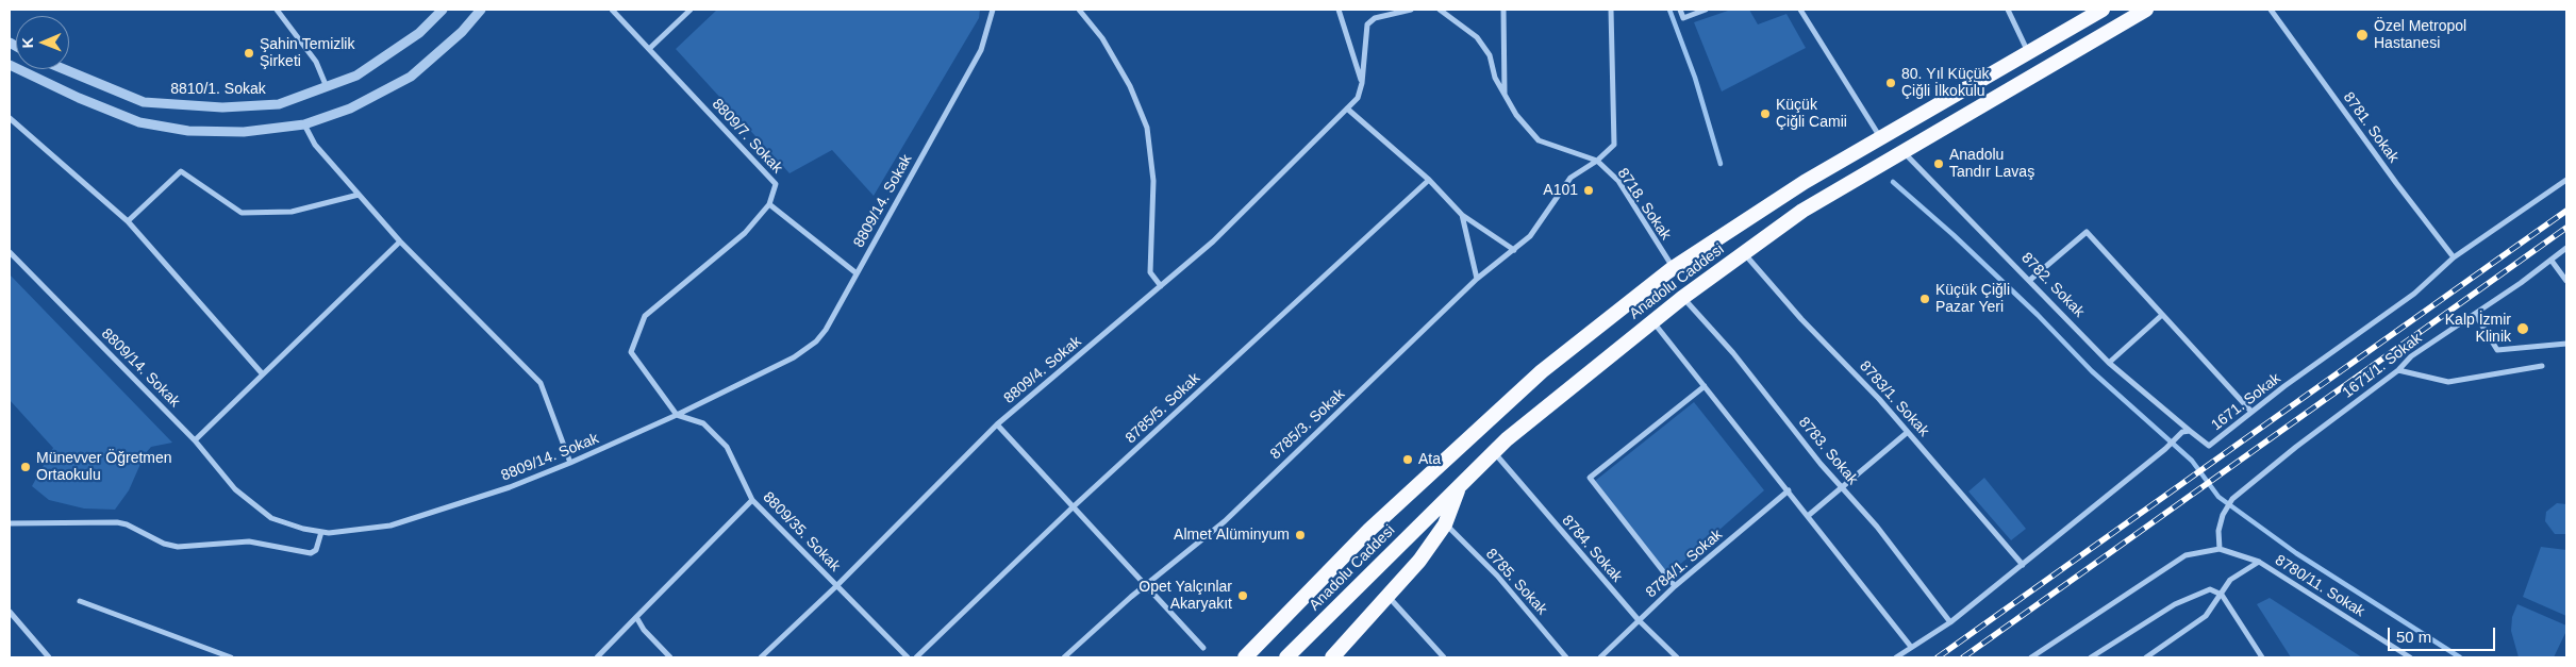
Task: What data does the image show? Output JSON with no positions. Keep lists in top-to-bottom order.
{
  "streets": {
    "highway": ["Anadolu Caddesi"],
    "street": [
      "8810/1. Sokak",
      "8781. Sokak",
      "8809/7. Sokak",
      "8809/14. Sokak",
      "8718. Sokak",
      "8782. Sokak",
      "1671/1. Sokak",
      "8809/4. Sokak",
      "8783/1. Sokak",
      "1671. Sokak",
      "8785/5. Sokak",
      "8785/3. Sokak",
      "8783. Sokak",
      "8809/35. Sokak",
      "8784. Sokak",
      "8784/1. Sokak",
      "8785. Sokak",
      "8780/11. Sokak"
    ]
  },
  "crossings": [
    ["8781. Sokak", "1671. Sokak"],
    ["8809/7. Sokak", "8809/14. Sokak"],
    ["8809/7. Sokak", "8809/35. Sokak"],
    ["8809/14. Sokak", "8809/35. Sokak"],
    ["8718. Sokak", "Anadolu Caddesi"],
    ["8718. Sokak", "8785/3. Sokak"],
    ["Anadolu Caddesi", "8782. Sokak"],
    ["Anadolu Caddesi", "8783/1. Sokak"],
    ["Anadolu Caddesi", "8783. Sokak"],
    ["Anadolu Caddesi", "8784. Sokak"],
    ["8782. Sokak", "1671. Sokak"],
    ["8809/4. Sokak", "8809/35. Sokak"],
    ["8783/1. Sokak", "1671. Sokak"],
    ["1671. Sokak", "8783. Sokak"],
    ["8784. Sokak", "8784/1. Sokak"]
  ],
  "places": [
    "Özel Metropol Hastanesi",
    "Şahin Temizlik Şirketi",
    "80. Yıl Küçük Çiğli İlkokulu",
    "Küçük Çiğli Camii",
    "Anadolu Tandır Lavaş",
    "A101",
    "Küçük Çiğli Pazar Yeri",
    "Kalp İzmir Klinik",
    "Ata",
    "Münevver Öğretmen Ortaokulu",
    "Almet Alüminyum",
    "Opet Yalçınlar Akaryakıt"
  ],
  "scale_bar": "50 m",
  "north": "left"
}
